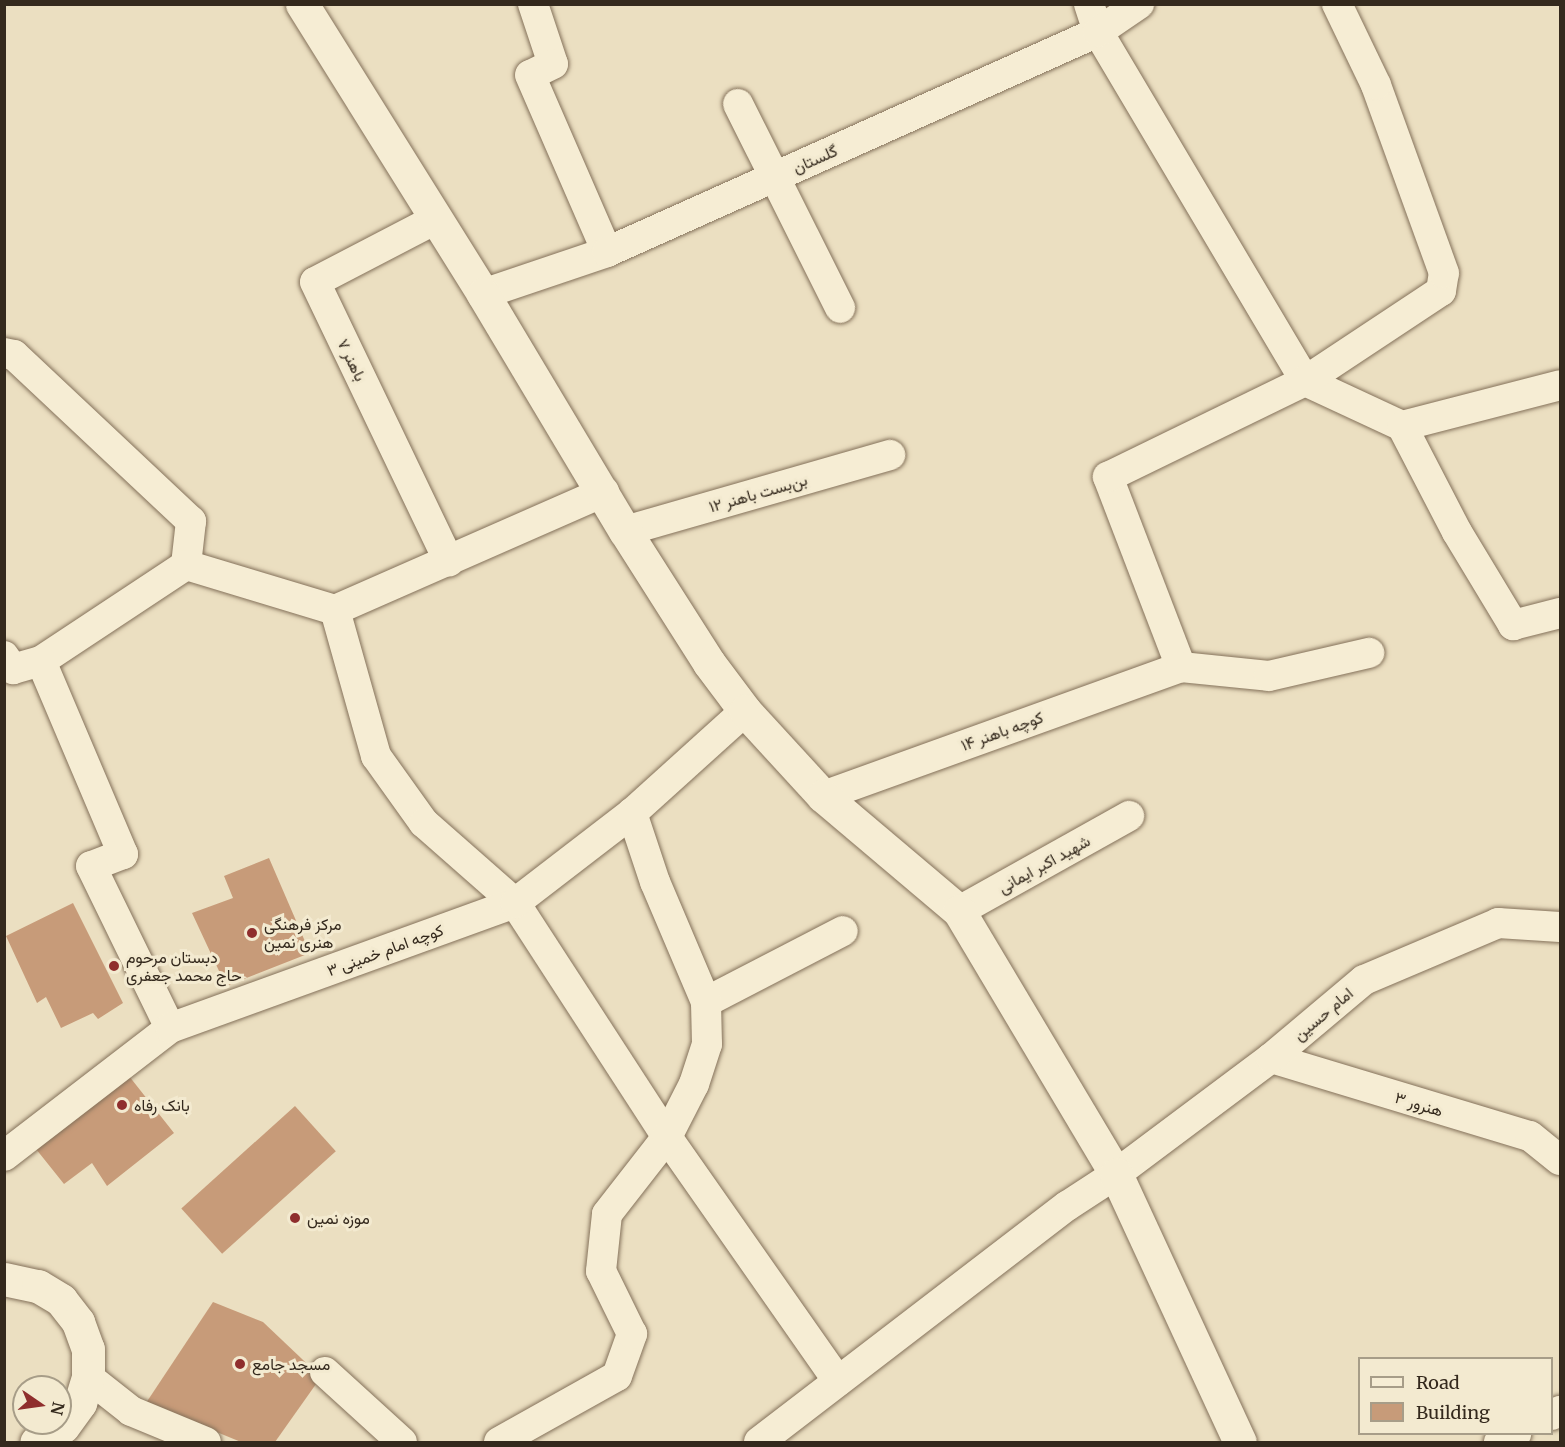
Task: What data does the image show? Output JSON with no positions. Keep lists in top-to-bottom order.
{
  "streets": {
    "street": [
      "گلستان",
      "باهنر ۷",
      "بن‌بست باهنر ۱۲",
      "کوچه باهنر ۱۴",
      "شهید اکبر ایمانی",
      "کوچه امام خمینی ۳",
      "امام حسین",
      "هنرور ۳"
    ]
  },
  "crossings": [
    ["امام حسین", "هنرور ۳"]
  ],
  "places": [
    "مرکز فرهنگی هنری نمین",
    "دبستان مرحوم حاج محمد جعفری",
    "بانک رفاه",
    "موزه نمین",
    "مسجد جامع"
  ],
  "legend": ["Road", "Building"],
  "north": "right"
}
